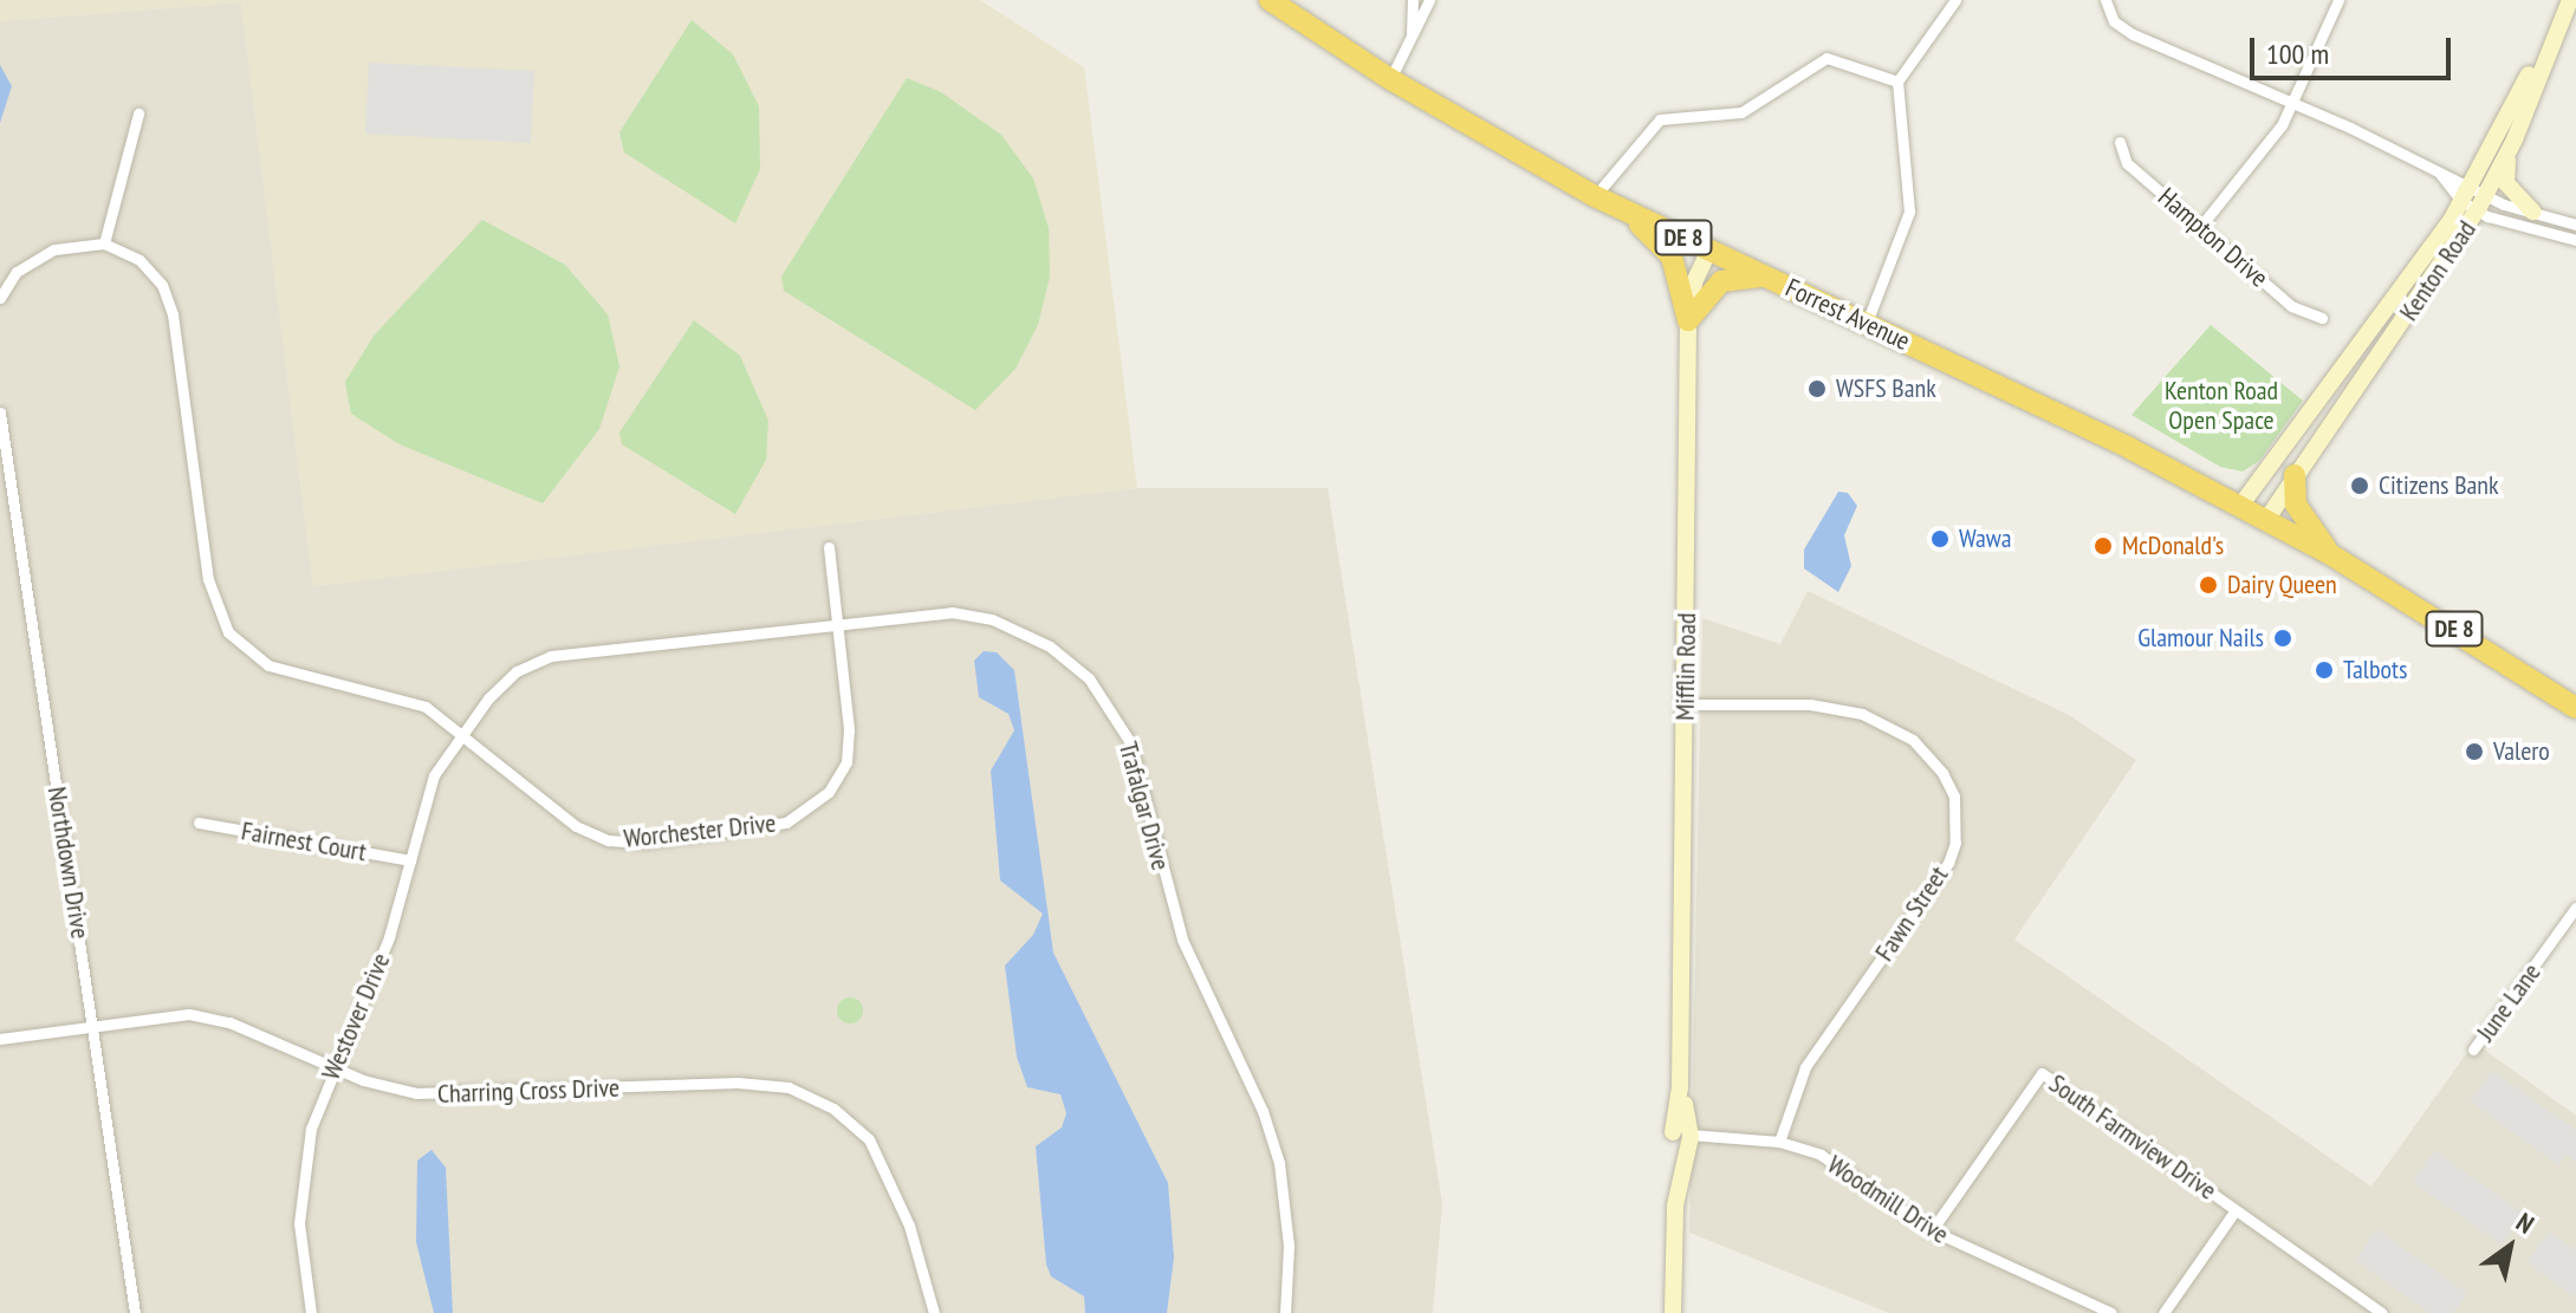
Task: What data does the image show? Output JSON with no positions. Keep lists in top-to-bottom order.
{
  "streets": {
    "highway": ["DE 8", "Forrest Avenue"],
    "main road": ["Kenton Road", "Mifflin Road"],
    "street": [
      "Hampton Drive",
      "Trafalgar Drive",
      "Worchester Drive",
      "Fairnest Court",
      "Northdown Drive",
      "Fawn Street",
      "June Lane",
      "Westover Drive",
      "Charring Cross Drive",
      "South Farmview Drive",
      "Woodmill Drive"
    ]
  },
  "crossings": [
    ["Kenton Road", "Forrest Avenue"],
    ["Forrest Avenue", "Mifflin Road"],
    ["Mifflin Road", "Fawn Street"],
    ["Mifflin Road", "Woodmill Drive"],
    ["Trafalgar Drive", "Worchester Drive"],
    ["Trafalgar Drive", "Westover Drive"],
    ["Worchester Drive", "Westover Drive"],
    ["Fairnest Court", "Westover Drive"],
    ["Northdown Drive", "Charring Cross Drive"],
    ["Fawn Street", "Woodmill Drive"],
    ["Westover Drive", "Charring Cross Drive"],
    ["South Farmview Drive", "Woodmill Drive"]
  ],
  "parks": ["Kenton Road Open Space"],
  "places": [
    "WSFS Bank",
    "Citizens Bank",
    "Wawa",
    "McDonald's",
    "Dairy Queen",
    "Glamour Nails",
    "Talbots",
    "Valero"
  ],
  "scale_bar": "100 m",
  "north": "top right"
}
